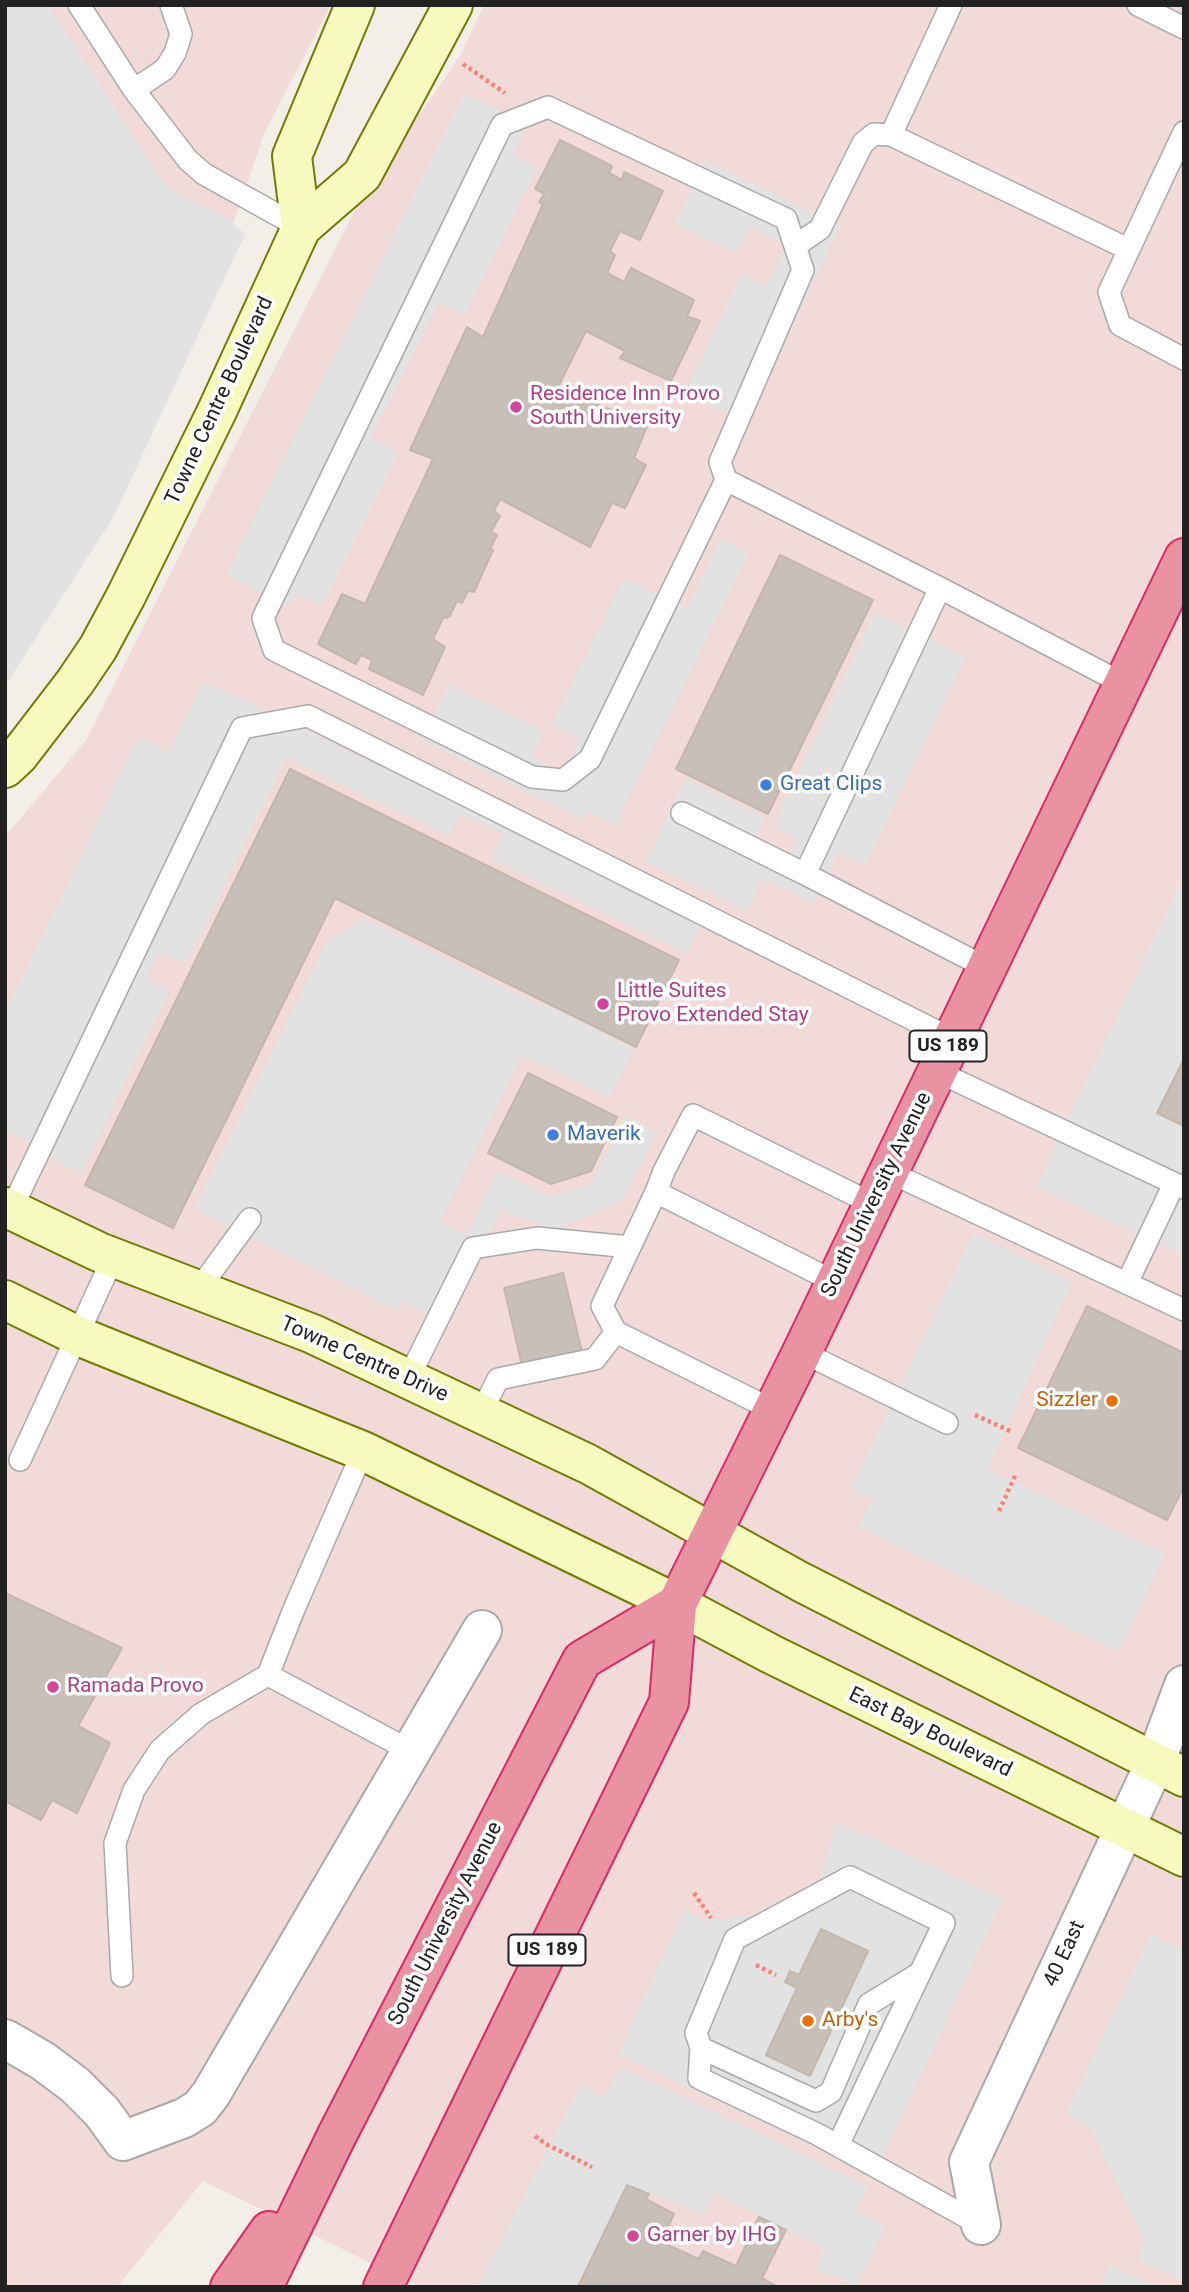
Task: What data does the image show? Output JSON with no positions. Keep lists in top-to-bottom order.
{
  "streets": {
    "highway": ["US 189", "South University Avenue"],
    "street": [
      "Towne Centre Boulevard",
      "Towne Centre Drive",
      "East Bay Boulevard",
      "40 East"
    ]
  },
  "crossings": [
    ["South University Avenue", "Towne Centre Drive"],
    ["South University Avenue", "East Bay Boulevard"],
    ["East Bay Boulevard", "40 East"]
  ],
  "places": [
    "Residence Inn Provo South University",
    "Great Clips",
    "Little Suites Provo Extended Stay",
    "Maverik",
    "Sizzler",
    "Ramada Provo",
    "Arby's",
    "Garner by IHG"
  ]
}
